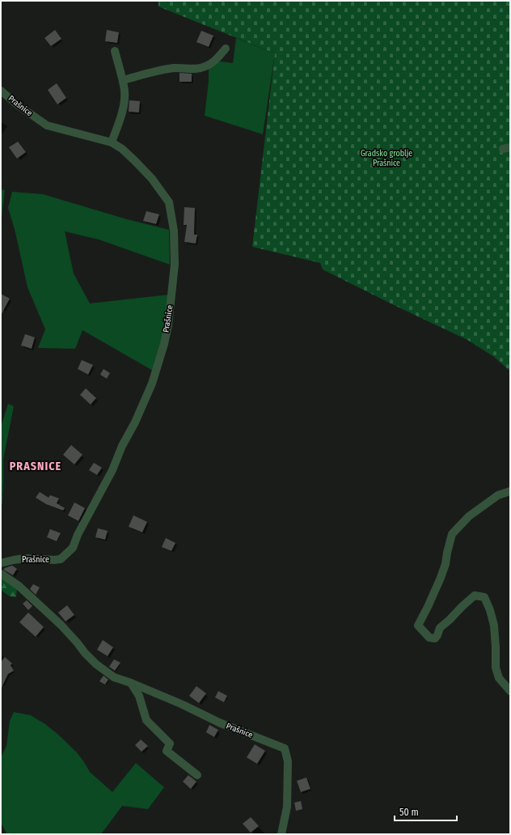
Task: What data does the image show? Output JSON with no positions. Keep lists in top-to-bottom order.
{
  "streets": {
    "street": ["Prašnice"]
  },
  "districts": ["PRASNICE"],
  "parks": ["Gradsko groblje Prašnice"],
  "scale_bar": "50 m"
}
